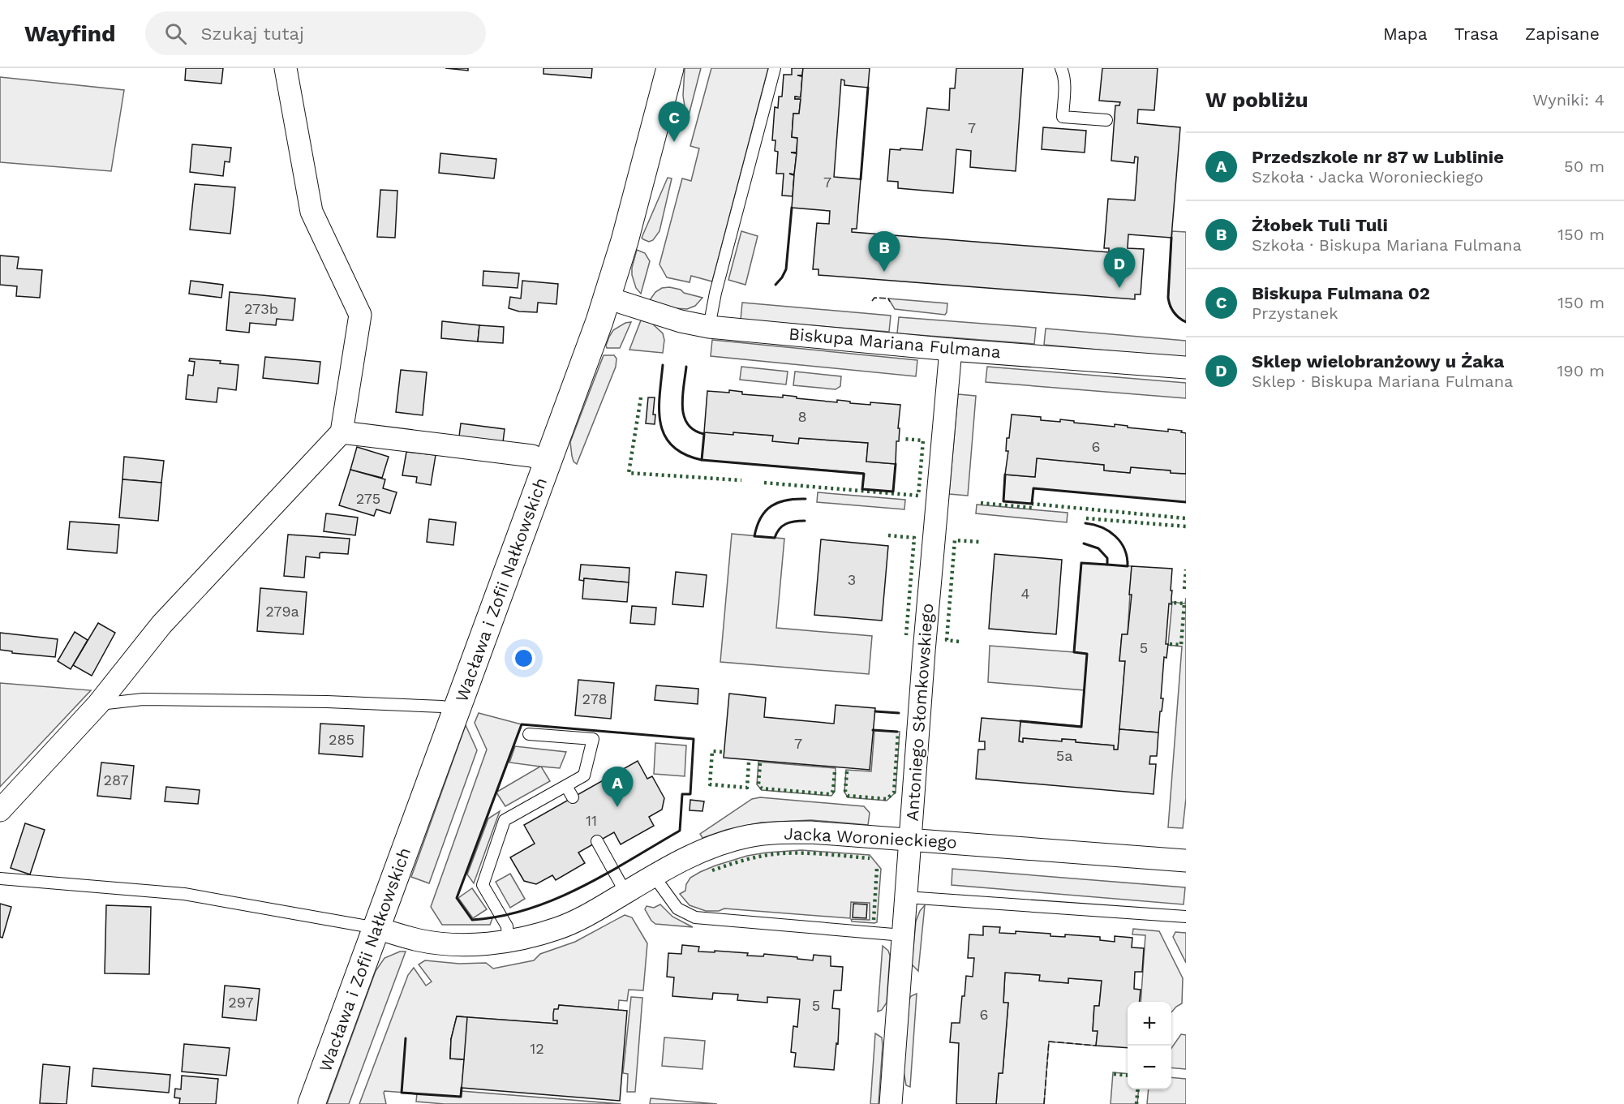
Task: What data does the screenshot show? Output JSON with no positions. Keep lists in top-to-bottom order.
{
  "streets": {
    "street": [
      "Biskupa Mariana Fulmana",
      "Wacława i Zofii Nałkowskich",
      "Antoniego Słomkowskiego",
      "Jacka Woronieckiego"
    ]
  },
  "crossings": [
    ["Biskupa Mariana Fulmana", "Wacława i Zofii Nałkowskich"],
    ["Biskupa Mariana Fulmana", "Antoniego Słomkowskiego"],
    ["Wacława i Zofii Nałkowskich", "Jacka Woronieckiego"],
    ["Antoniego Słomkowskiego", "Jacka Woronieckiego"]
  ],
  "house_numbers": [
    "7",
    "7",
    "273b",
    "8",
    "6",
    "275",
    "3",
    "4",
    "279a",
    "5",
    "278",
    "285",
    "7",
    "5a",
    "287",
    "11",
    "297",
    "5",
    "6",
    "12"
  ],
  "page": {
    "header": "Wayfind",
    "search": "Szukaj tutaj",
    "nav": ["Mapa", "Trasa", "Zapisane"],
    "heading": ["W pobliżu", "Wyniki: 4"],
    "pins": [
      "C",
      "B",
      "D",
      "A"
    ],
    "list": [
      {
        "mark": "A",
        "name": "Przedszkole nr 87 w Lublinie",
        "note": "Szkoła · Jacka Woronieckiego",
        "value": "50 m"
      },
      {
        "mark": "B",
        "name": "Żłobek Tuli Tuli",
        "note": "Szkoła · Biskupa Mariana Fulmana",
        "value": "150 m"
      },
      {
        "mark": "C",
        "name": "Biskupa Fulmana 02",
        "note": "Przystanek",
        "value": "150 m"
      },
      {
        "mark": "D",
        "name": "Sklep wielobranżowy u Żaka",
        "note": "Sklep · Biskupa Mariana Fulmana",
        "value": "190 m"
      }
    ],
    "map_buttons": ["+", "−"]
  }
}
